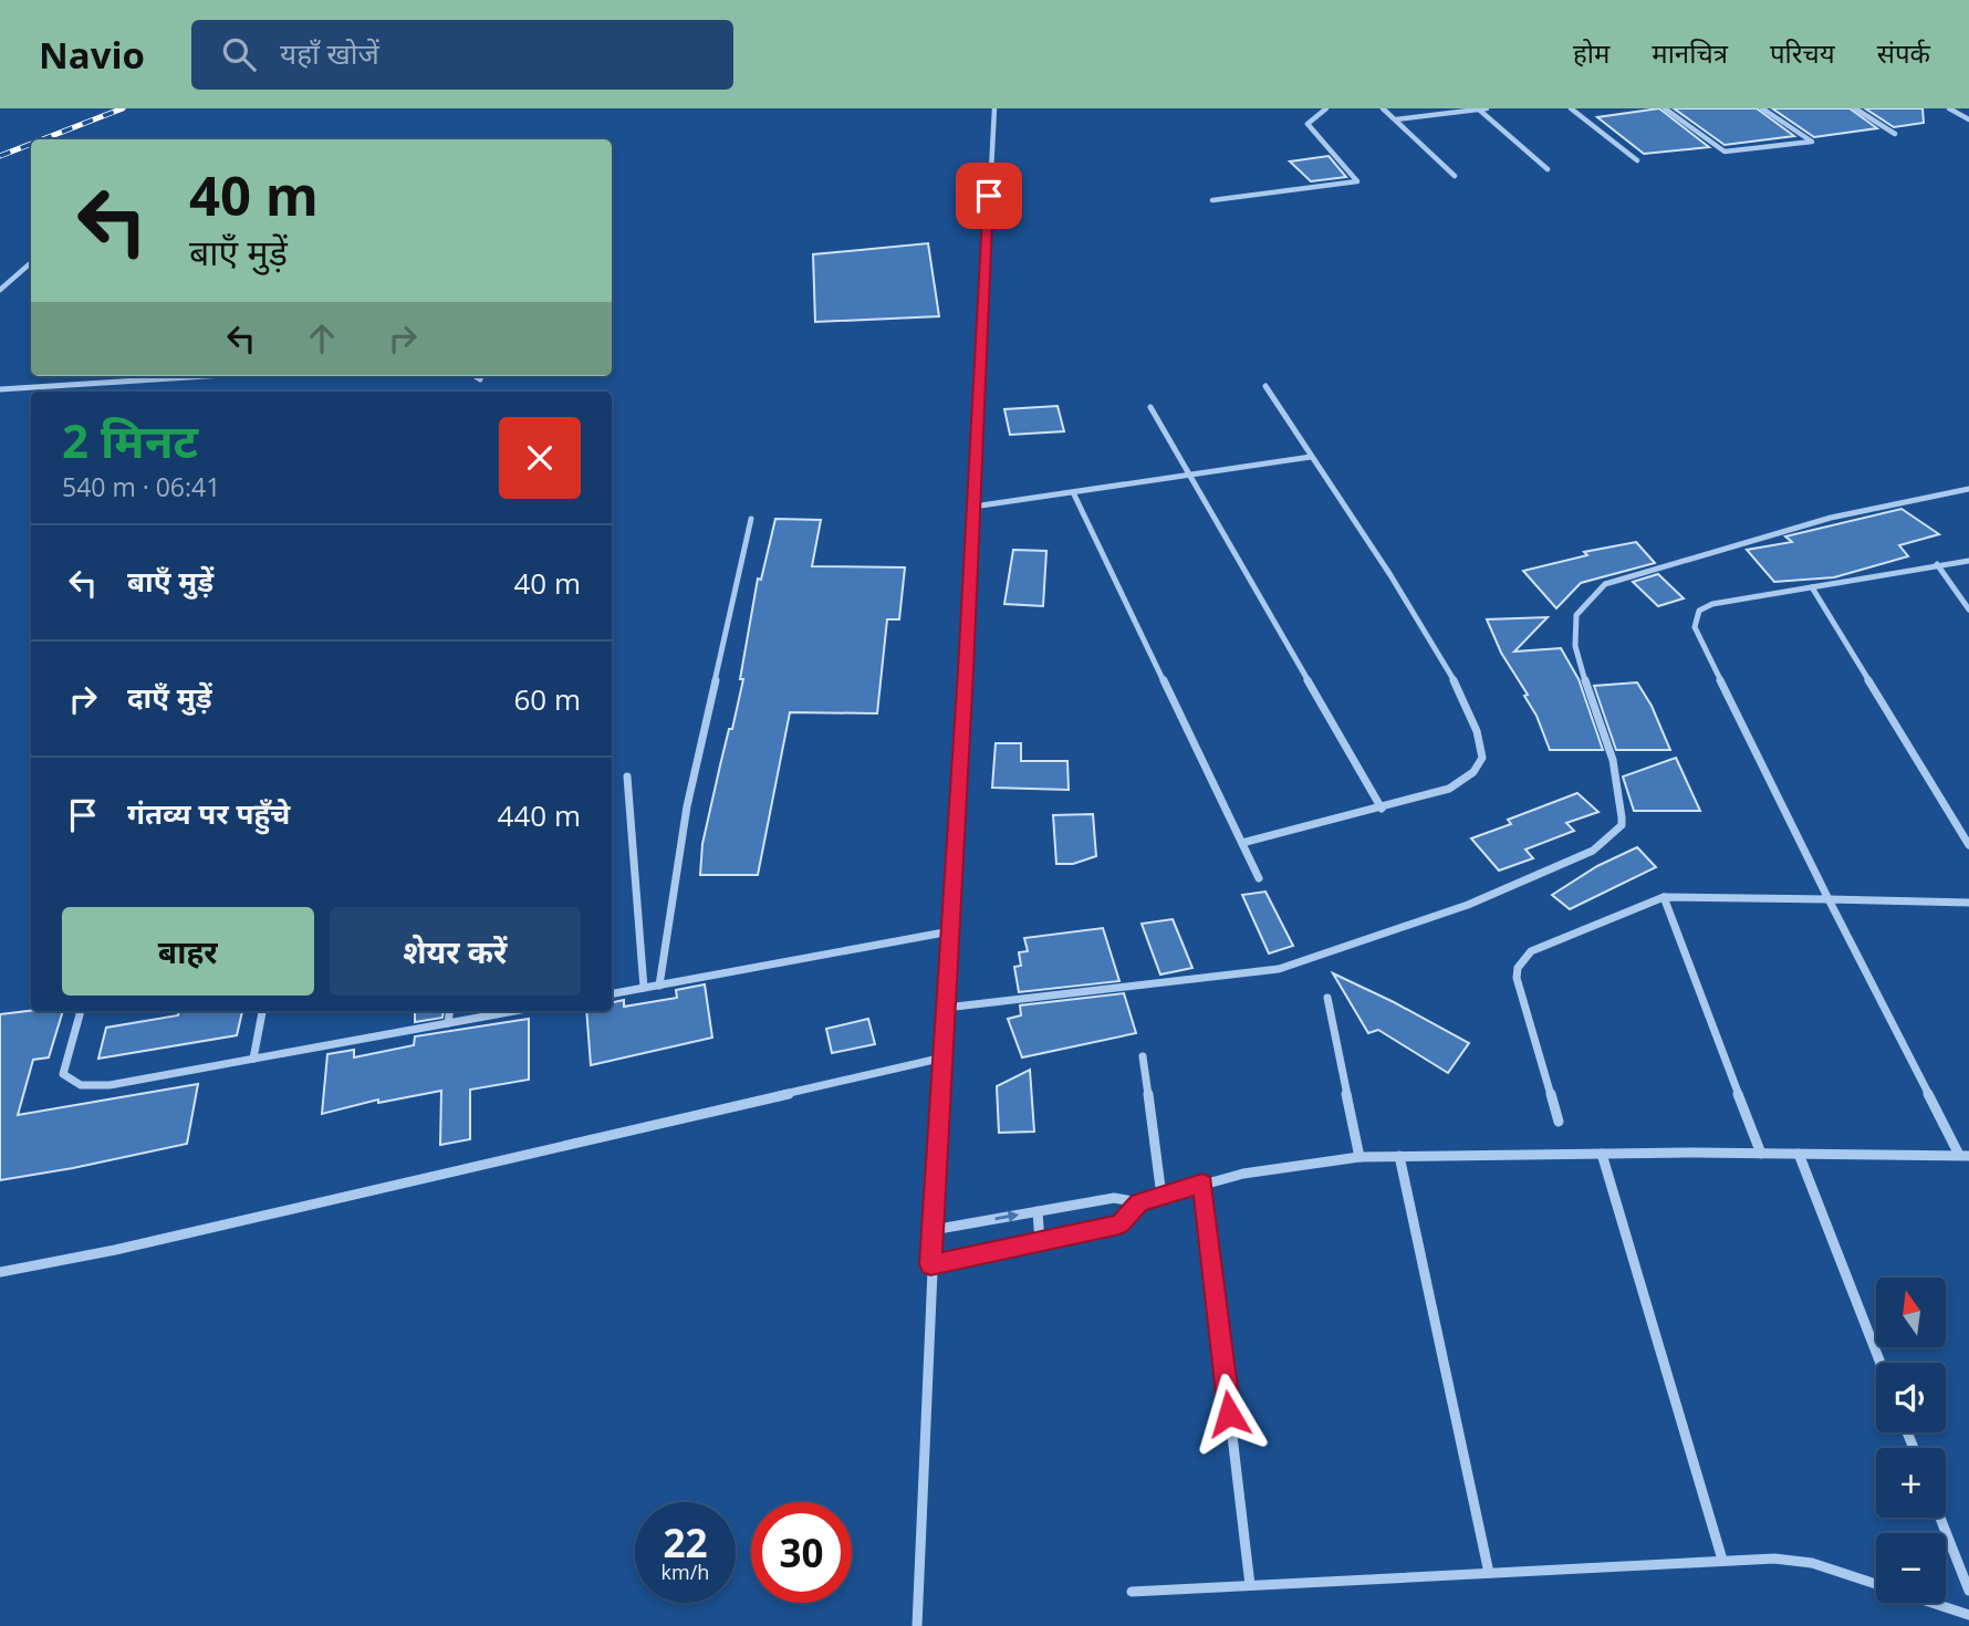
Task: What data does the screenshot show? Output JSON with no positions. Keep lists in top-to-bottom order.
{
  "north": "top",
  "page": {
    "header": "Navio",
    "search": "यहाँ खोजें",
    "nav": [
      "होम",
      "मानचित्र",
      "परिचय",
      "संपर्क"
    ],
    "turn": ["40 m", "बाएँ मुड़ें"],
    "heading": ["2 मिनट", "540 m · 06:41"],
    "list": [
      {
        "name": "बाएँ मुड़ें",
        "value": "40 m"
      },
      {
        "name": "दाएँ मुड़ें",
        "value": "60 m"
      },
      {
        "name": "गंतव्य पर पहुँचे",
        "value": "440 m"
      }
    ],
    "buttons": ["बाहर", "शेयर करें"],
    "map_buttons": ["+", "−"],
    "speed": "22 km/h",
    "limit": "30"
  }
}
